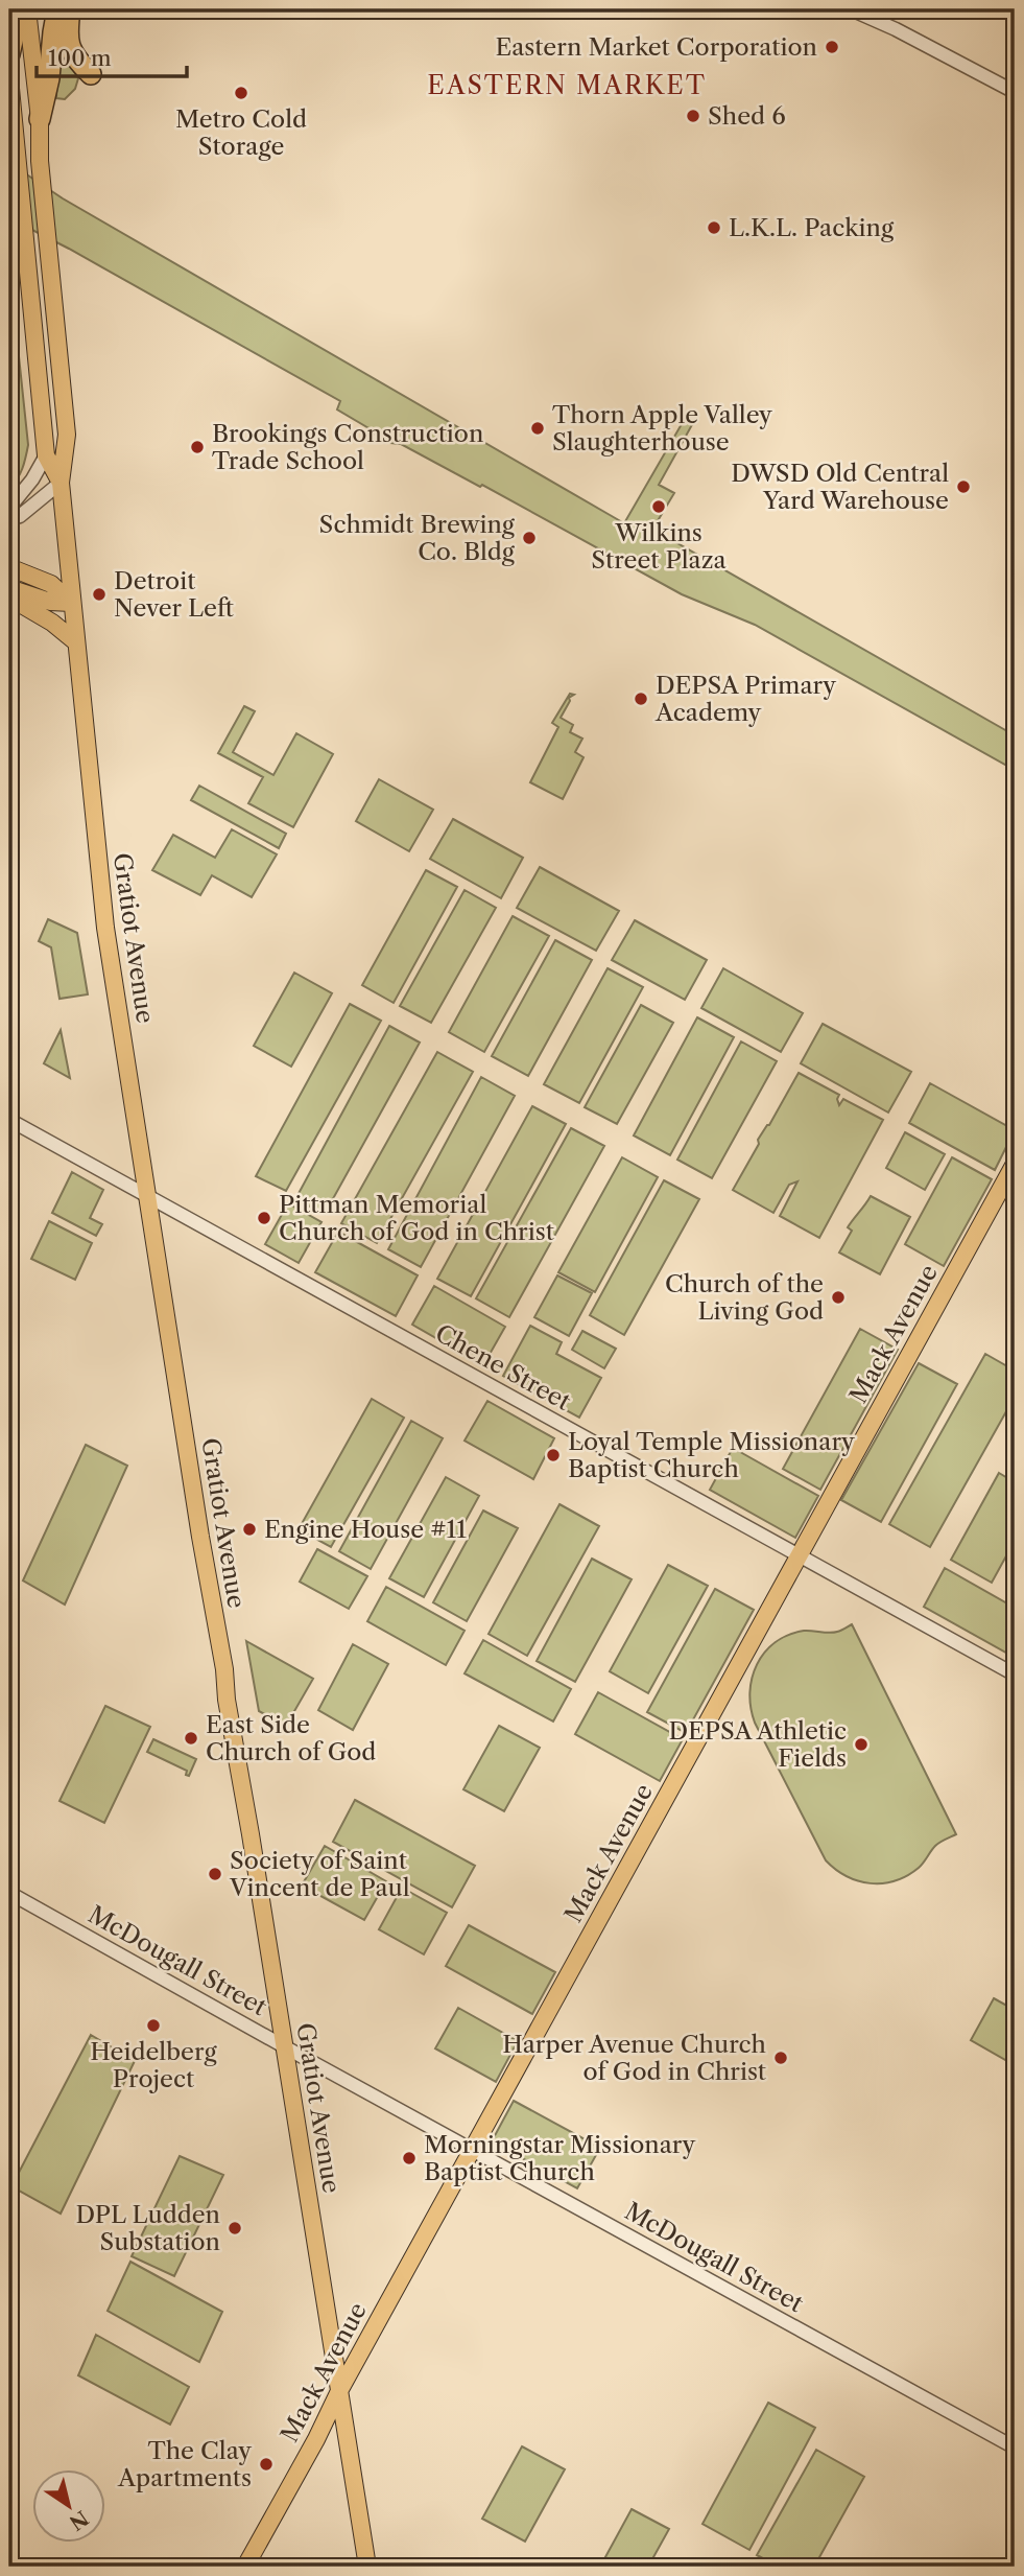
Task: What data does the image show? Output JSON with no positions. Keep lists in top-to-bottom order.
{
  "streets": {
    "main road": ["Gratiot Avenue", "Mack Avenue"],
    "street": ["Chene Street", "McDougall Street"]
  },
  "crossings": [
    ["Gratiot Avenue", "Mack Avenue"],
    ["Gratiot Avenue", "Chene Street"],
    ["Gratiot Avenue", "McDougall Street"],
    ["Mack Avenue", "Chene Street"],
    ["Mack Avenue", "McDougall Street"]
  ],
  "districts": ["EASTERN MARKET"],
  "places": [
    "Eastern Market Corporation",
    "Metro Cold Storage",
    "Shed 6",
    "L.K.L. Packing",
    "Thorn Apple Valley Slaughterhouse",
    "Brookings Construction Trade School",
    "DWSD Old Central Yard Warehouse",
    "Wilkins Street Plaza",
    "Schmidt Brewing Co. Bldg",
    "Detroit Never Left",
    "DEPSA Primary Academy",
    "Pittman Memorial Church of God in Christ",
    "Church of the Living God",
    "Loyal Temple Missionary Baptist Church",
    "Engine House #11",
    "East Side Church of God",
    "DEPSA Athletic Fields",
    "Society of Saint Vincent de Paul",
    "Heidelberg Project",
    "Harper Avenue Church of God in Christ",
    "Morningstar Missionary Baptist Church",
    "DPL Ludden Substation",
    "The Clay Apartments"
  ],
  "scale_bar": "100 m",
  "north": "bottom right"
}
